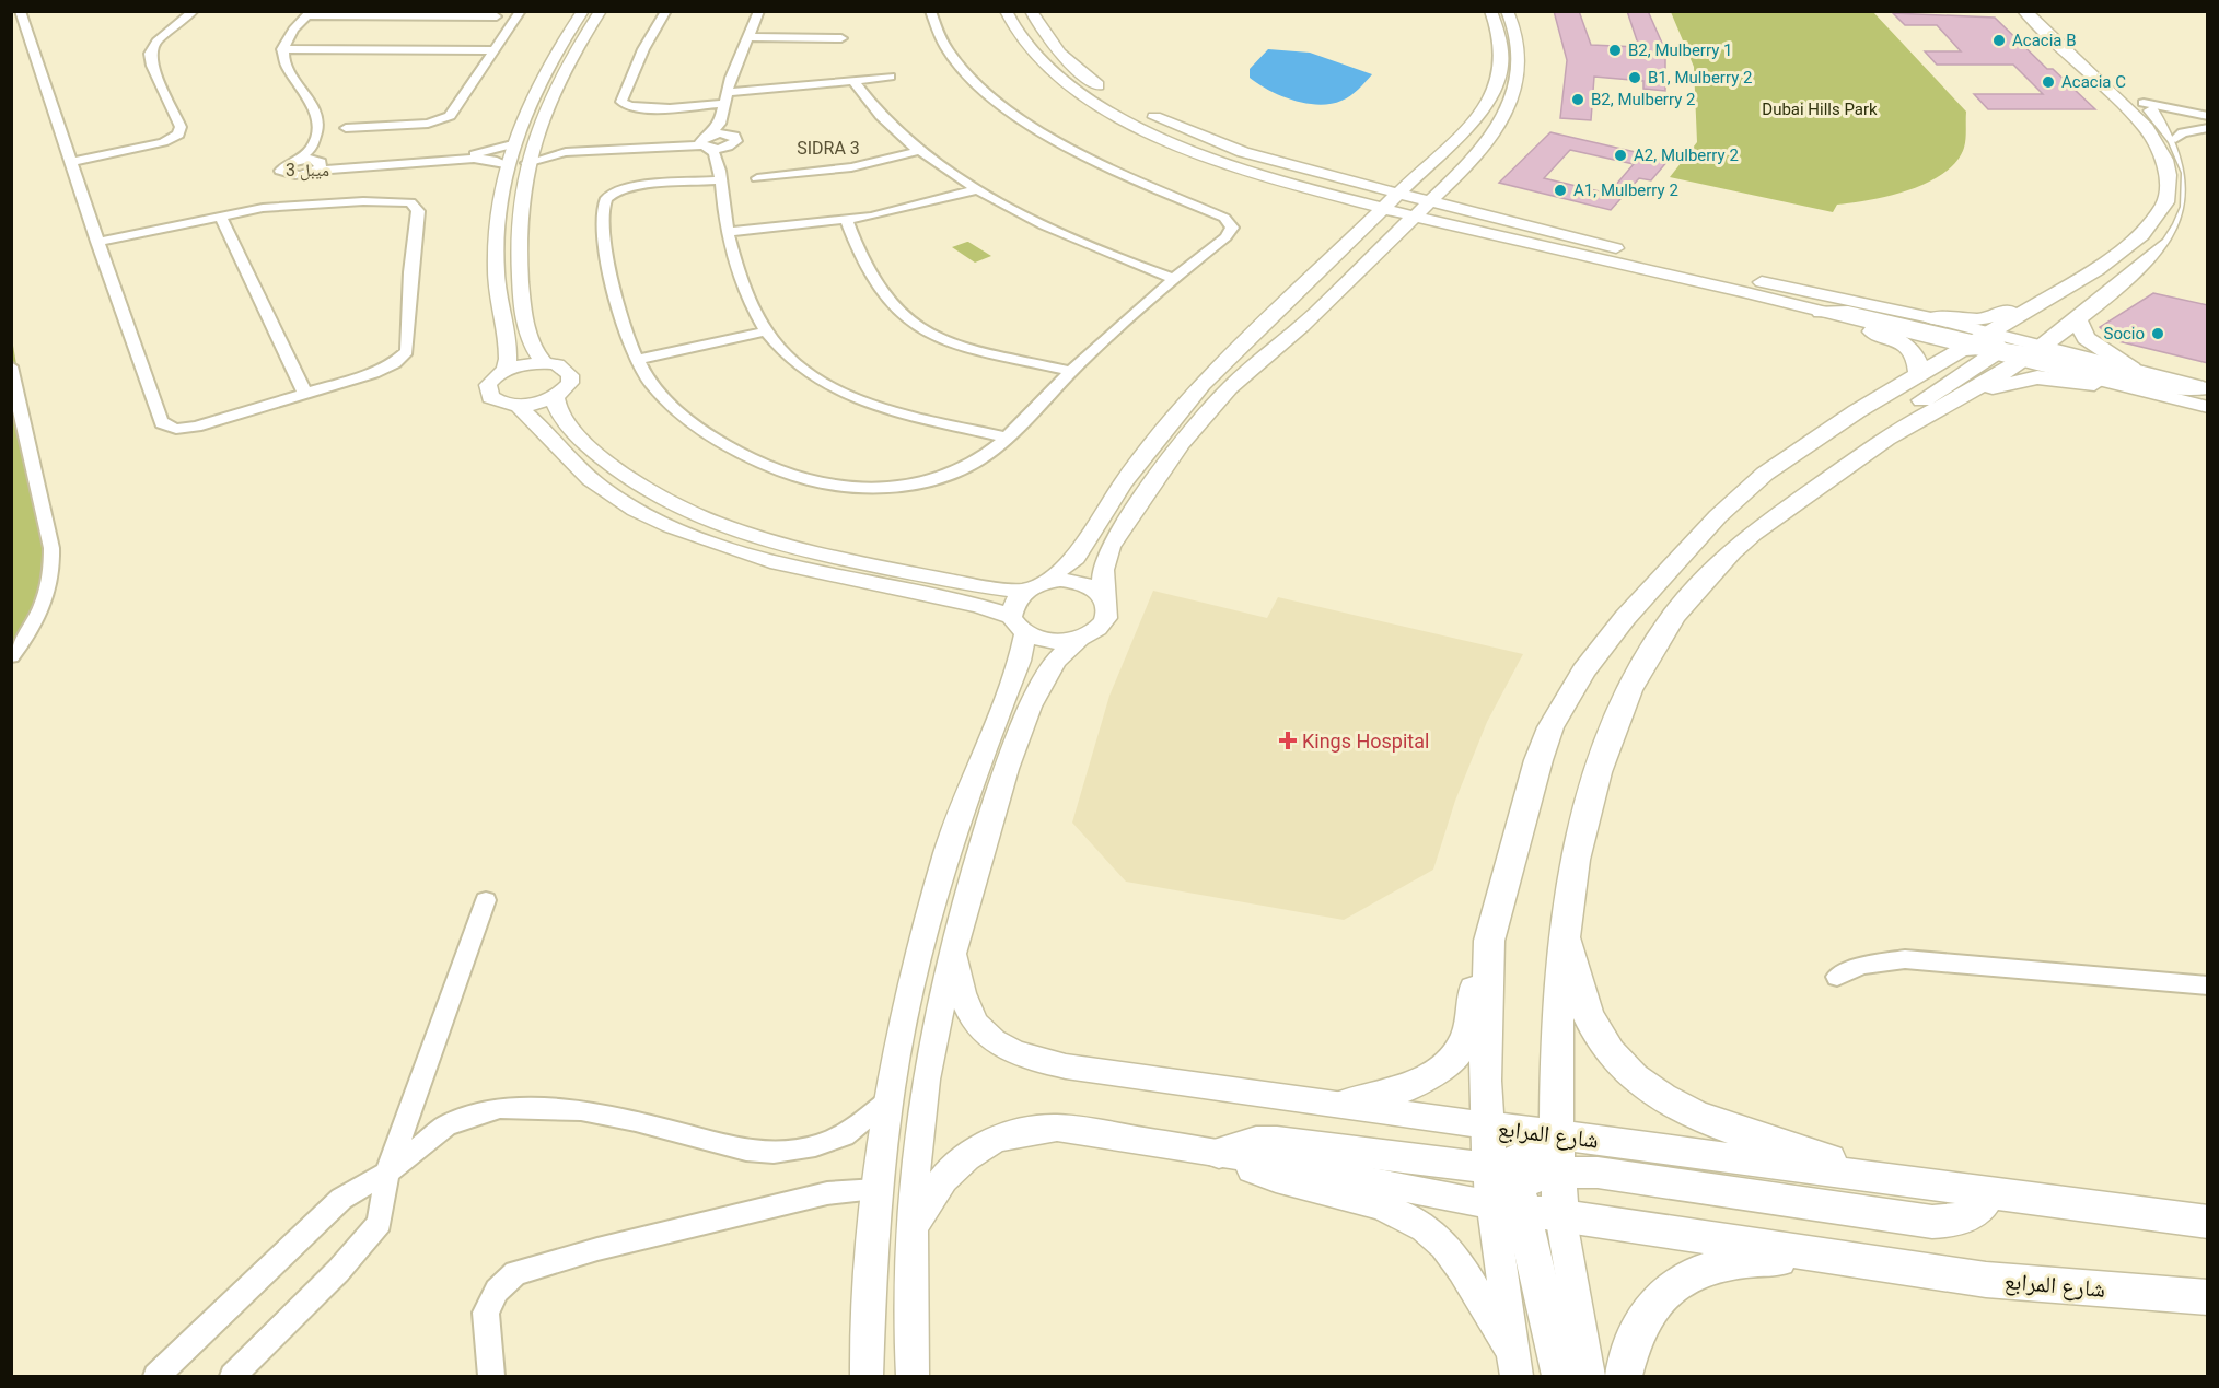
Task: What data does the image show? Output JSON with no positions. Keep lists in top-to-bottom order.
{
  "streets": {
    "main road": ["شارع المرابع"]
  },
  "districts": ["SIDRA 3", "ميبل 3"],
  "parks": ["Dubai Hills Park"],
  "places": {
    "other": [
      "Acacia B",
      "B2, Mulberry 1",
      "B1, Mulberry 2",
      "Acacia C",
      "B2, Mulberry 2",
      "A2, Mulberry 2",
      "A1, Mulberry 2",
      "Socio"
    ],
    "health": ["Kings Hospital"]
  }
}
